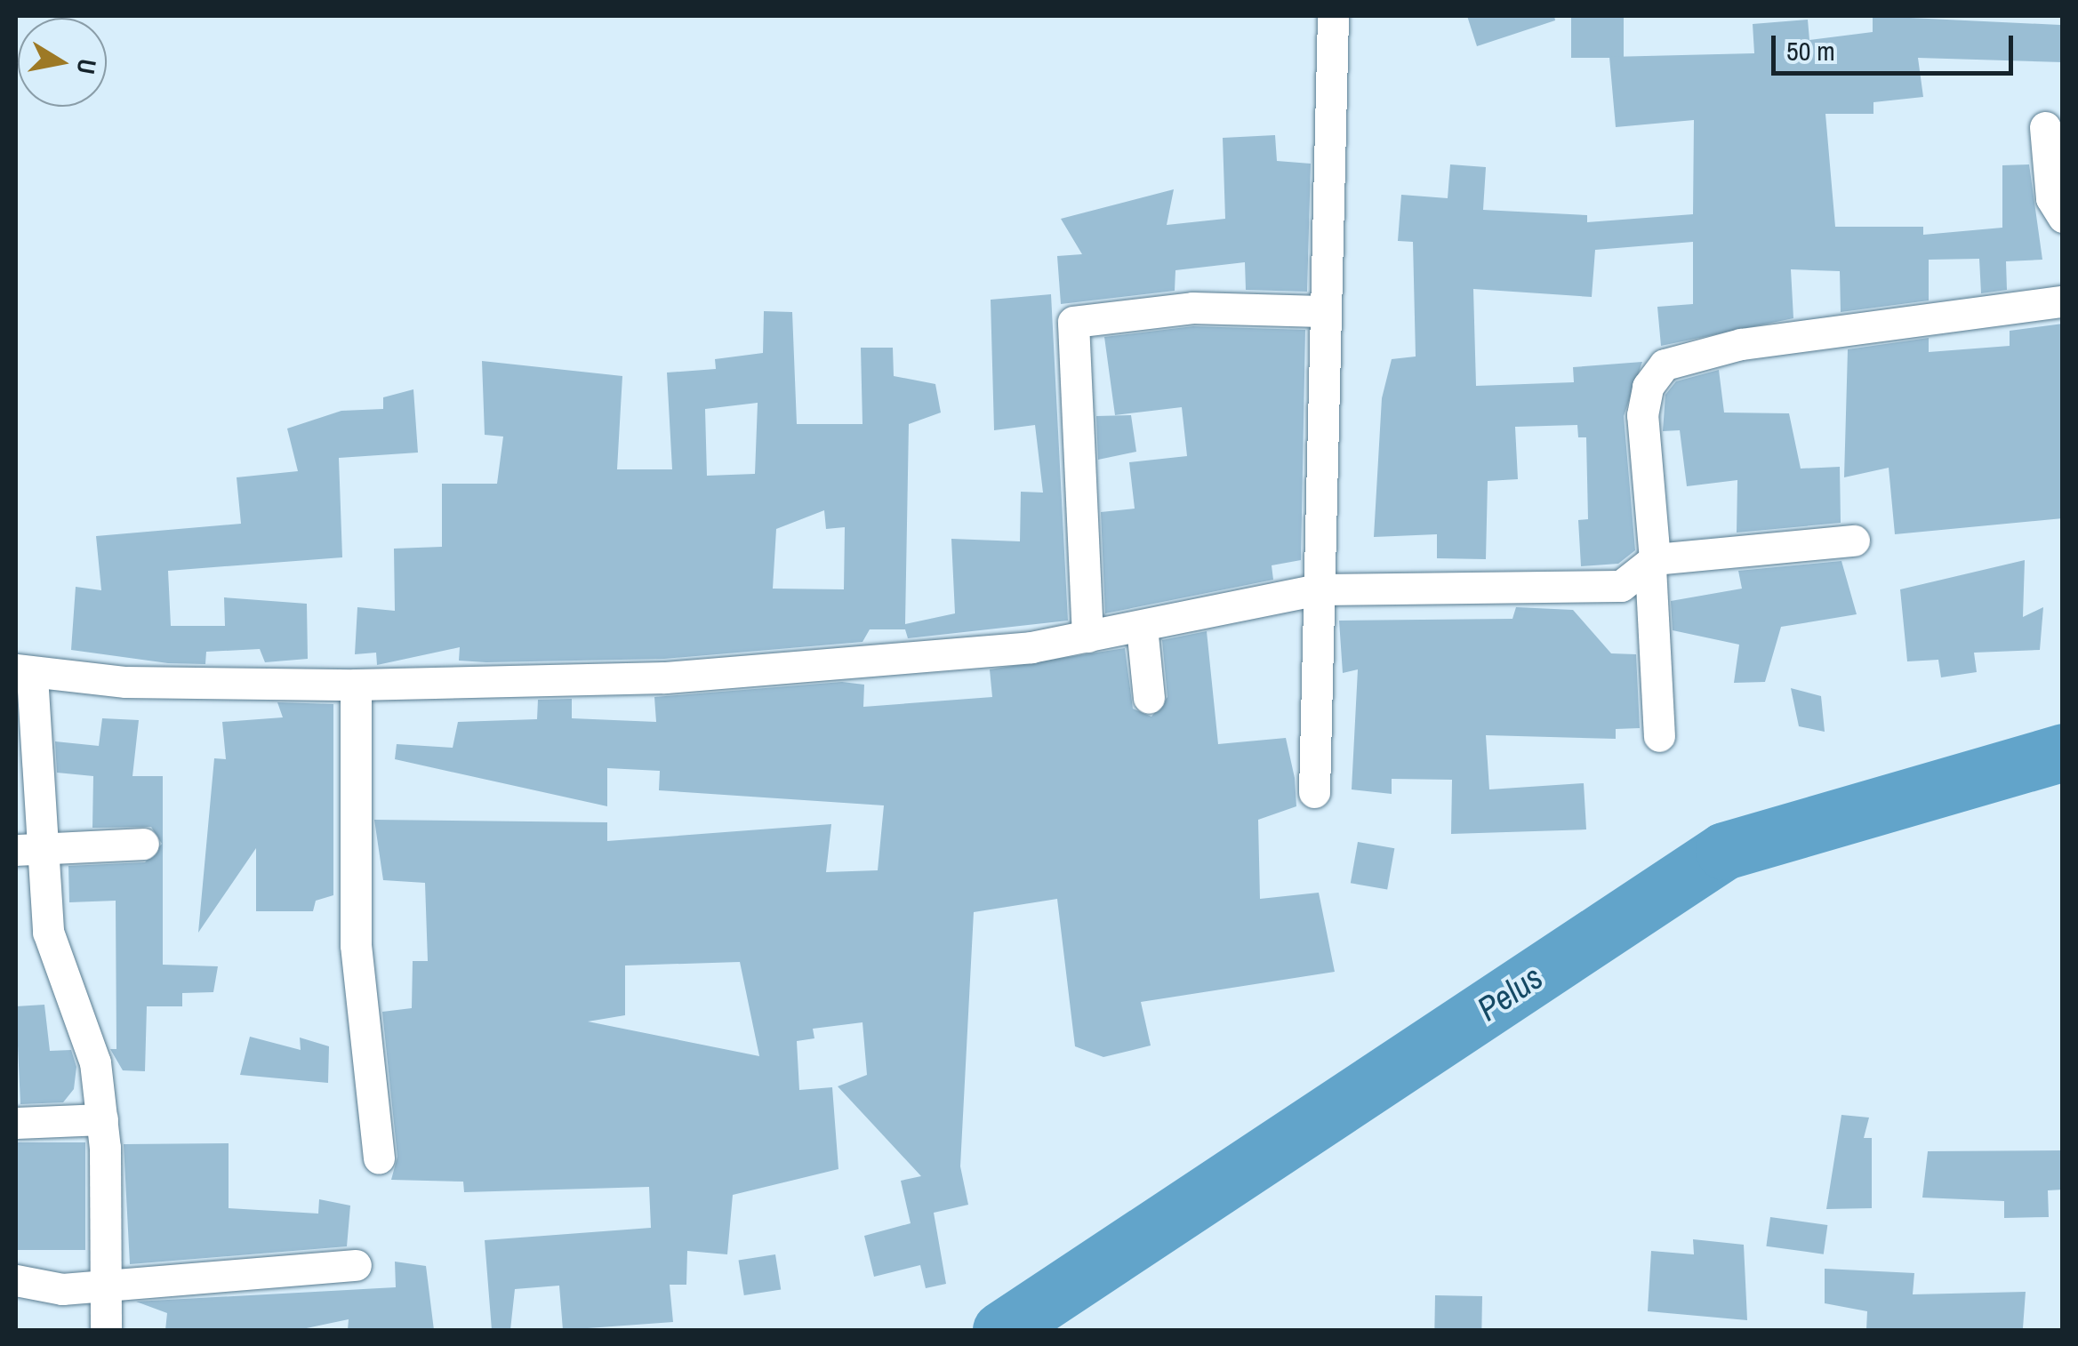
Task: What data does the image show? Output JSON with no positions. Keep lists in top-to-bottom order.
{
  "water": ["Pelus"],
  "scale_bar": "50 m",
  "north": "right"
}
